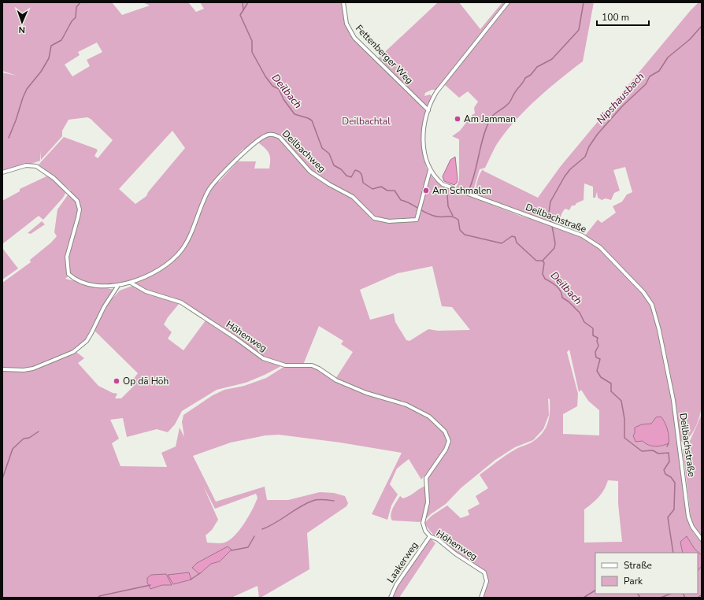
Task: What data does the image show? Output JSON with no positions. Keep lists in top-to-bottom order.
{
  "streets": {
    "street": [
      "Fettenberger Weg",
      "Deilbachweg",
      "Deilbachstraße",
      "Höhenweg",
      "Laakerweg"
    ]
  },
  "crossings": [
    ["Fettenberger Weg", "Deilbachstraße"],
    ["Deilbachweg", "Deilbachstraße"],
    ["Deilbachweg", "Höhenweg"],
    ["Höhenweg", "Laakerweg"]
  ],
  "water": ["Deilbach", "Nipshausbach"],
  "parks": ["Deilbachtal"],
  "places": ["Am Jamman", "Am Schmalen", "Op dä Höh"],
  "legend": ["Straße", "Park"],
  "scale_bar": "100 m",
  "north": "bottom"
}
